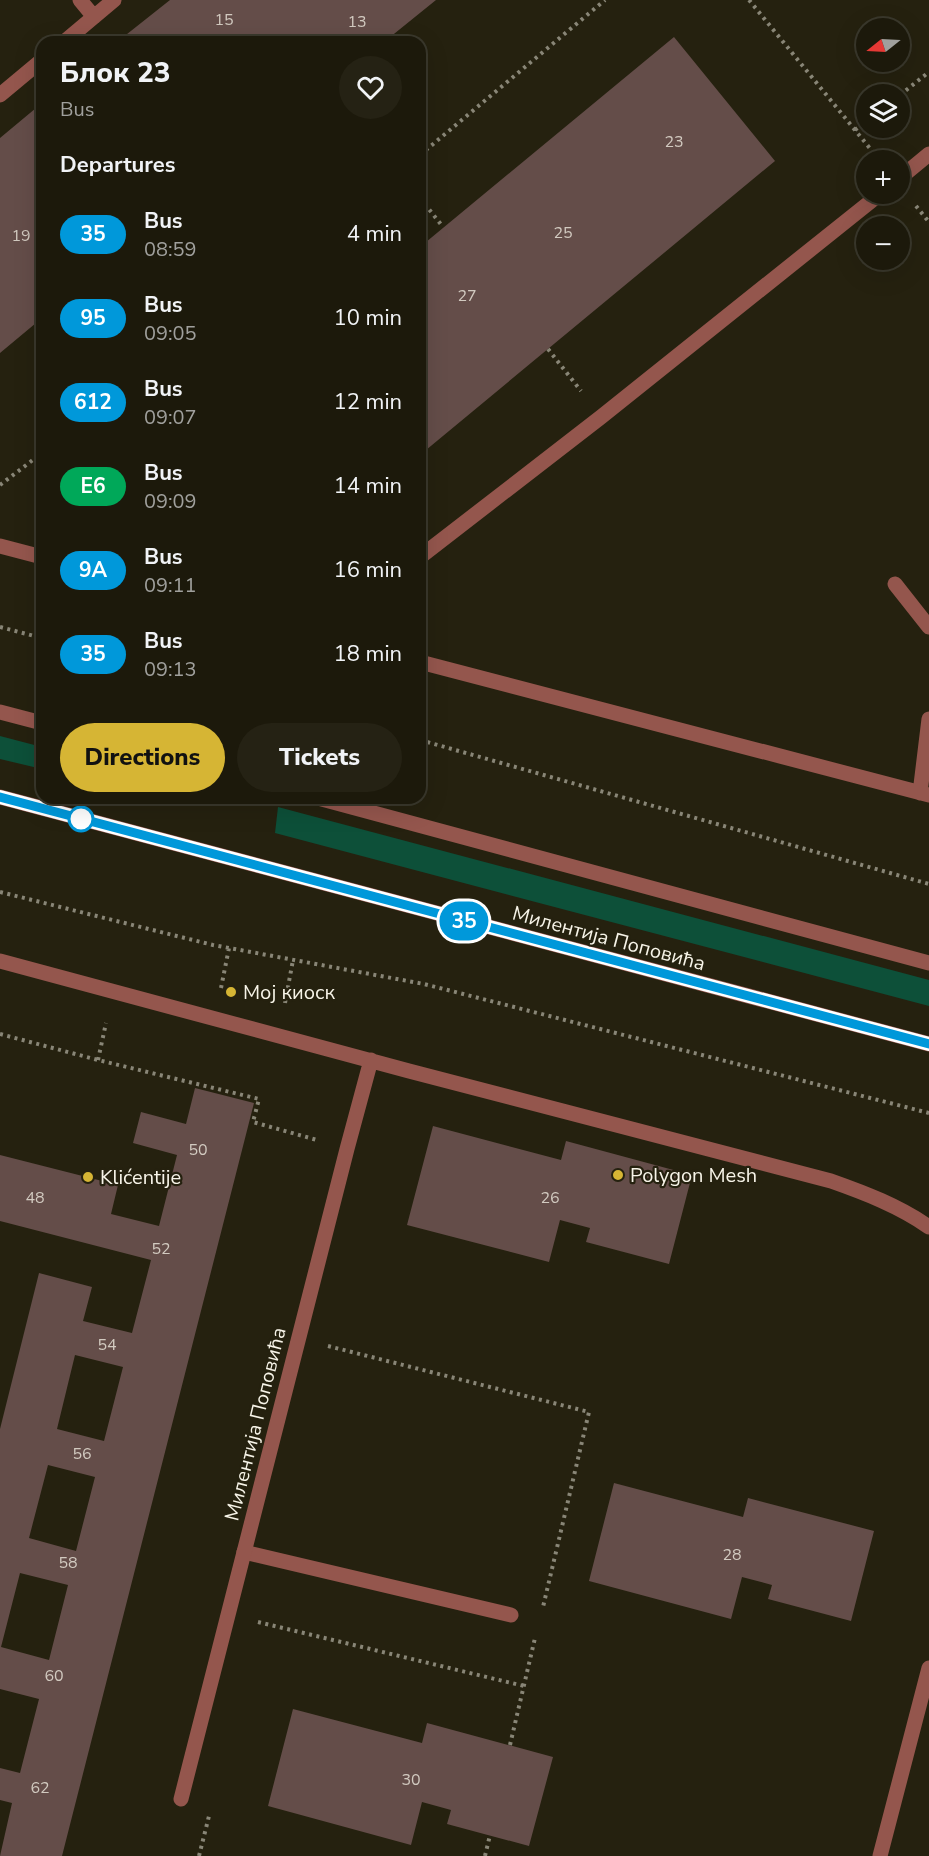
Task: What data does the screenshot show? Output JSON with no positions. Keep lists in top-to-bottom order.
{
  "streets": {
    "street": ["Милентија Поповића"]
  },
  "places": ["Мој киоск", "Polygon Mesh", "Klićentije"],
  "lines": ["bus line 35"],
  "house_numbers": [
    "15",
    "13",
    "23",
    "25",
    "19",
    "27",
    "50",
    "48",
    "26",
    "52",
    "54",
    "56",
    "28",
    "58",
    "60",
    "30",
    "62"
  ],
  "north": "left",
  "page": {
    "on_map": "35",
    "map_buttons": ["+", "−"],
    "heading": [
      ["Блок 23", "Bus"],
      "Departures"
    ],
    "list": [
      {
        "mark": "35",
        "name": "Bus",
        "note": "08:59",
        "value": "4 min"
      },
      {
        "mark": "95",
        "name": "Bus",
        "note": "09:05",
        "value": "10 min"
      },
      {
        "mark": "612",
        "name": "Bus",
        "note": "09:07",
        "value": "12 min"
      },
      {
        "mark": "E6",
        "name": "Bus",
        "note": "09:09",
        "value": "14 min"
      },
      {
        "mark": "9A",
        "name": "Bus",
        "note": "09:11",
        "value": "16 min"
      },
      {
        "mark": "35",
        "name": "Bus",
        "note": "09:13",
        "value": "18 min"
      }
    ],
    "buttons": ["Directions", "Tickets"]
  }
}
